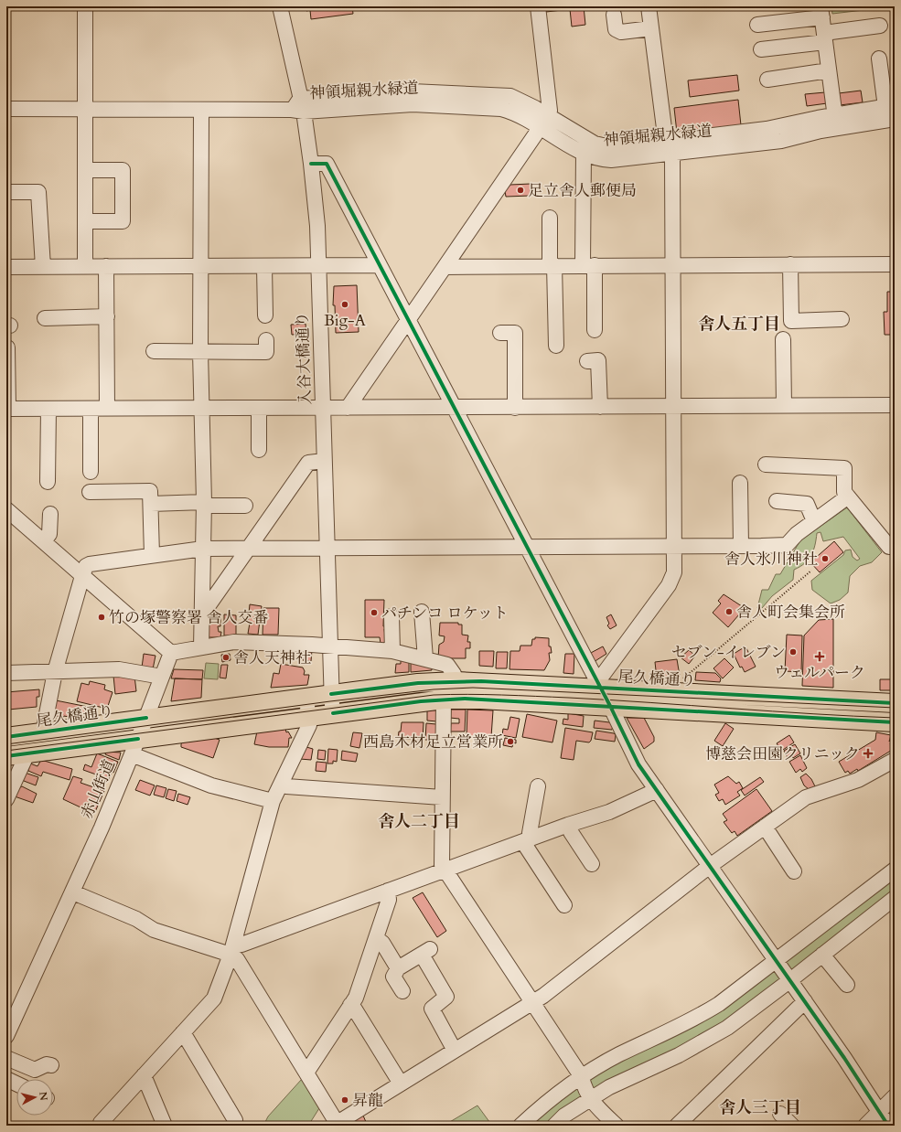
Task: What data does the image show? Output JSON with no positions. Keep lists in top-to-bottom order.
{
  "streets": {
    "main road": ["尾久橋通り"],
    "street": ["入谷大橋通り", "赤山街道"]
  },
  "crossings": [
    ["入谷大橋通り", "尾久橋通り"],
    ["尾久橋通り", "赤山街道"]
  ],
  "districts": ["舎人五丁目", "舎人二丁目", "舎人三丁目"],
  "places": {
    "other": [
      "足立舎人郵便局",
      "Big-A",
      "舎人氷川神社",
      "舎人町会集会所",
      "パチンコ ロケット",
      "竹の塚警察署 舎人交番",
      "セブン-イレブン",
      "舎人天神社",
      "西島木材足立営業所",
      "昇龍"
    ],
    "health": ["ウェルパーク", "博慈会田園クリニック"]
  },
  "north": "right"
}
